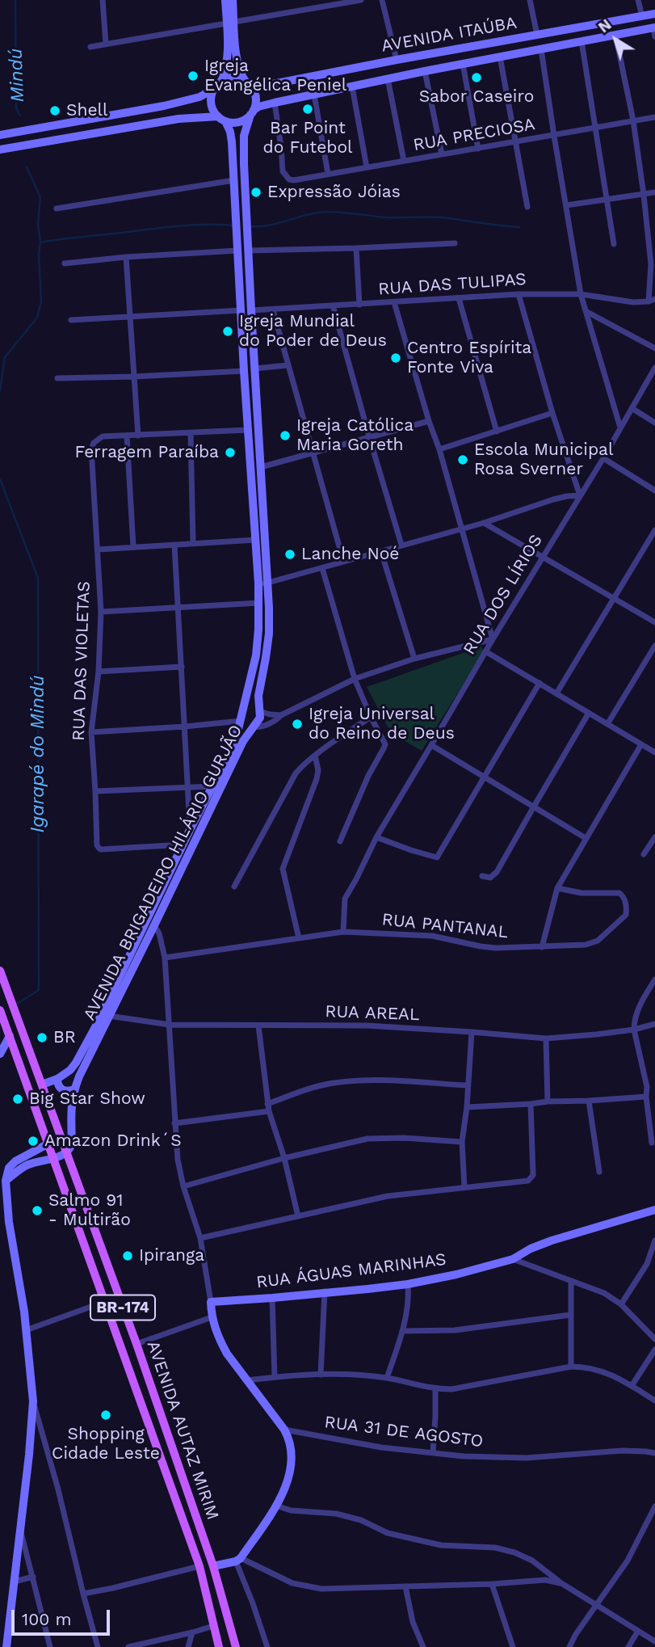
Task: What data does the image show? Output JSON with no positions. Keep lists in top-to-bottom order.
{
  "streets": {
    "main road": ["BR-174", "AVENIDA AUTAZ MIRIM"],
    "street": [
      "AVENIDA ITAÚBA",
      "RUA PRECIOSA",
      "RUA DAS TULIPAS",
      "RUA DOS LÍRIOS",
      "RUA DAS VIOLETAS",
      "AVENIDA BRIGADEIRO HILÁRIO GURJÃO",
      "RUA PANTANAL",
      "RUA AREAL",
      "RUA ÁGUAS MARINHAS",
      "RUA 31 DE AGOSTO"
    ]
  },
  "crossings": [
    ["AVENIDA ITAÚBA", "RUA PRECIOSA"],
    ["AVENIDA ITAÚBA", "AVENIDA BRIGADEIRO HILÁRIO GURJÃO"],
    ["RUA DAS TULIPAS", "AVENIDA BRIGADEIRO HILÁRIO GURJÃO"],
    ["RUA DOS LÍRIOS", "RUA PANTANAL"],
    ["RUA DAS VIOLETAS", "AVENIDA BRIGADEIRO HILÁRIO GURJÃO"],
    ["AVENIDA BRIGADEIRO HILÁRIO GURJÃO", "RUA AREAL"],
    ["AVENIDA BRIGADEIRO HILÁRIO GURJÃO", "AVENIDA AUTAZ MIRIM"]
  ],
  "water": ["Mindú", "Igarapé do Mindú"],
  "places": [
    "Igreja Evangélica Peniel",
    "Sabor Caseiro",
    "Bar Point do Futebol",
    "Shell",
    "Expressão Jóias",
    "Igreja Mundial do Poder de Deus",
    "Centro Espírita Fonte Viva",
    "Igreja Católica Maria Goreth",
    "Ferragem Paraíba",
    "Escola Municipal Rosa Sverner",
    "Lanche Noé",
    "Igreja Universal do Reino de Deus",
    "BR",
    "Big Star Show",
    "Amazon Drink´S",
    "Salmo 91 - Multirão",
    "Ipiranga",
    "Shopping Cidade Leste"
  ],
  "scale_bar": "100 m",
  "north": "top left"
}
